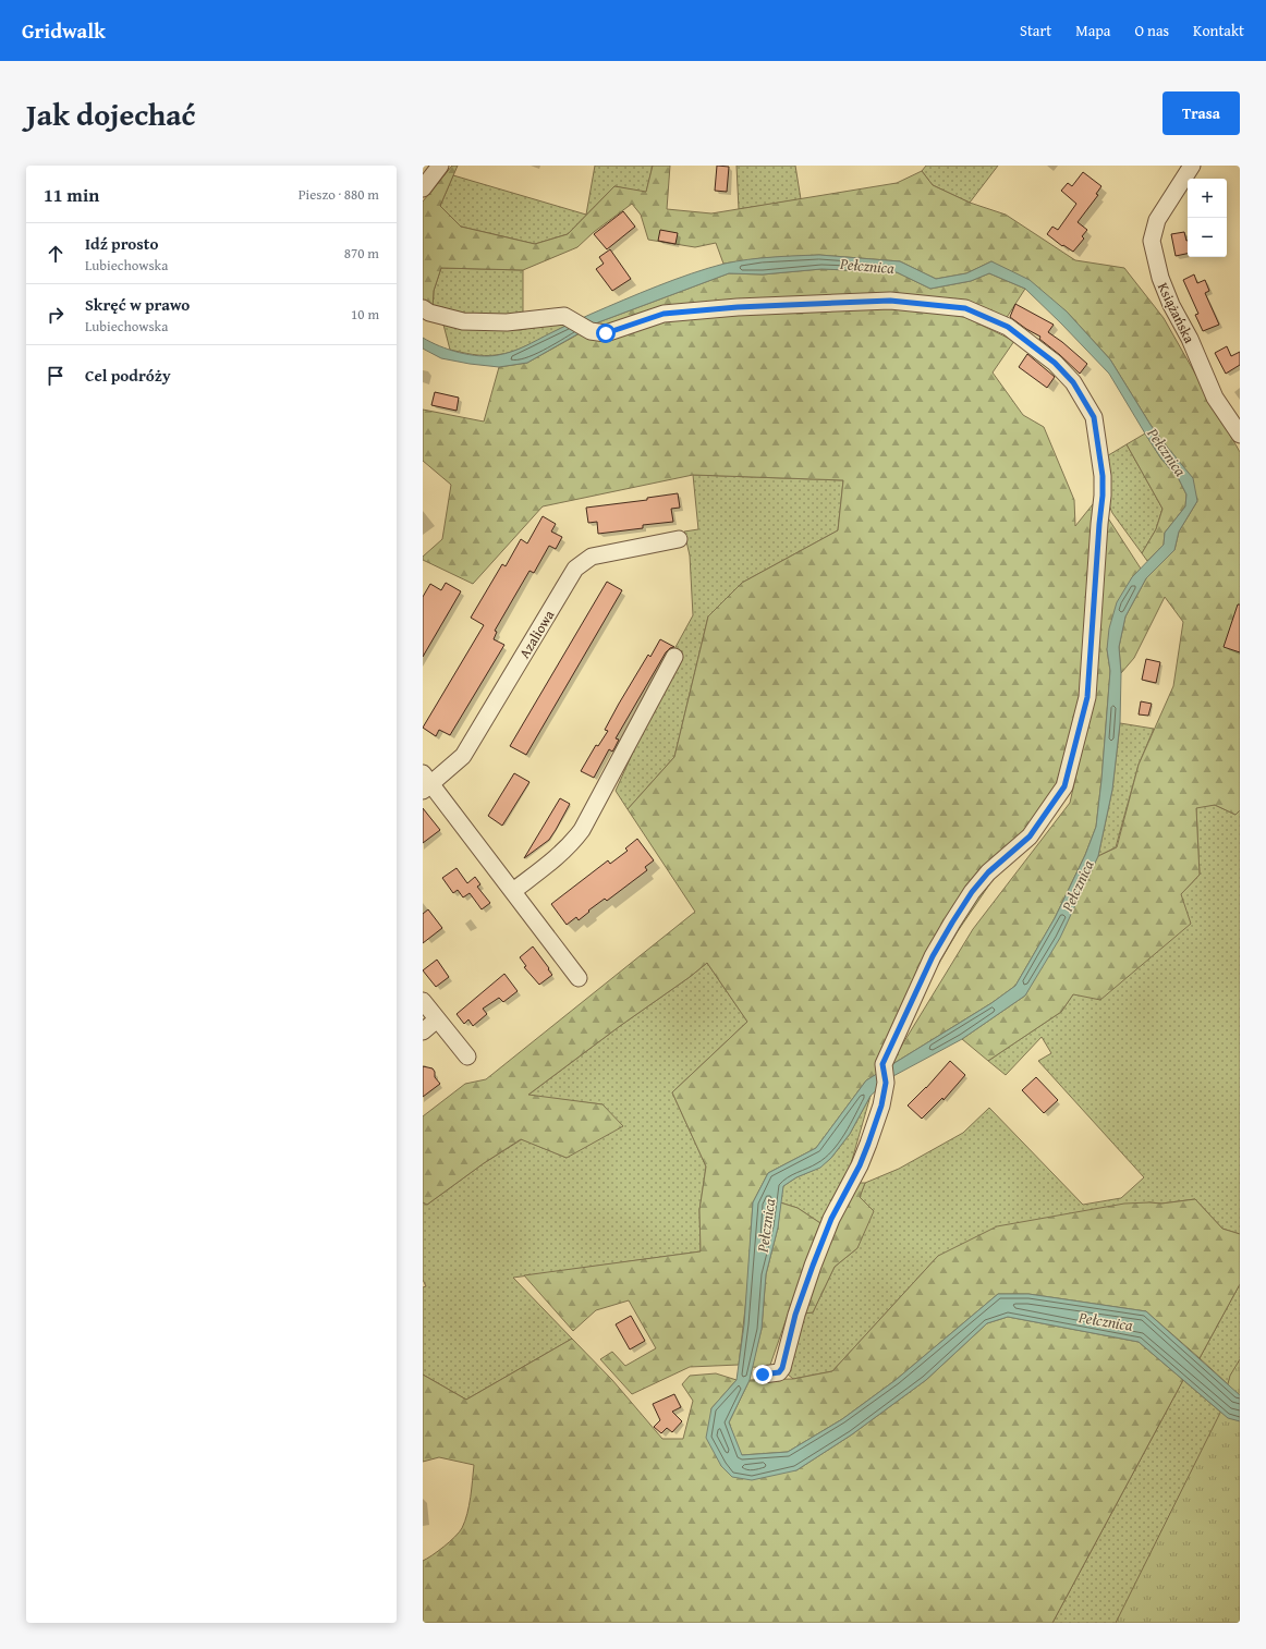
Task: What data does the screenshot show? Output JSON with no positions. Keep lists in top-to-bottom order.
{
  "streets": {
    "street": ["Książańska", "Azaliowa"]
  },
  "water": ["Pełcznica"],
  "page": {
    "header": "Gridwalk",
    "nav": [
      "Start",
      "Mapa",
      "O nas",
      "Kontakt"
    ],
    "title": "Jak dojechać",
    "buttons": "Trasa",
    "heading": ["11 min", "Pieszo · 880 m"],
    "map_buttons": ["+", "−"],
    "list": [
      ["Idź prosto", "Lubiechowska", "870 m"],
      ["Skręć w prawo", "Lubiechowska", "10 m"],
      "Cel podróży"
    ]
  }
}
